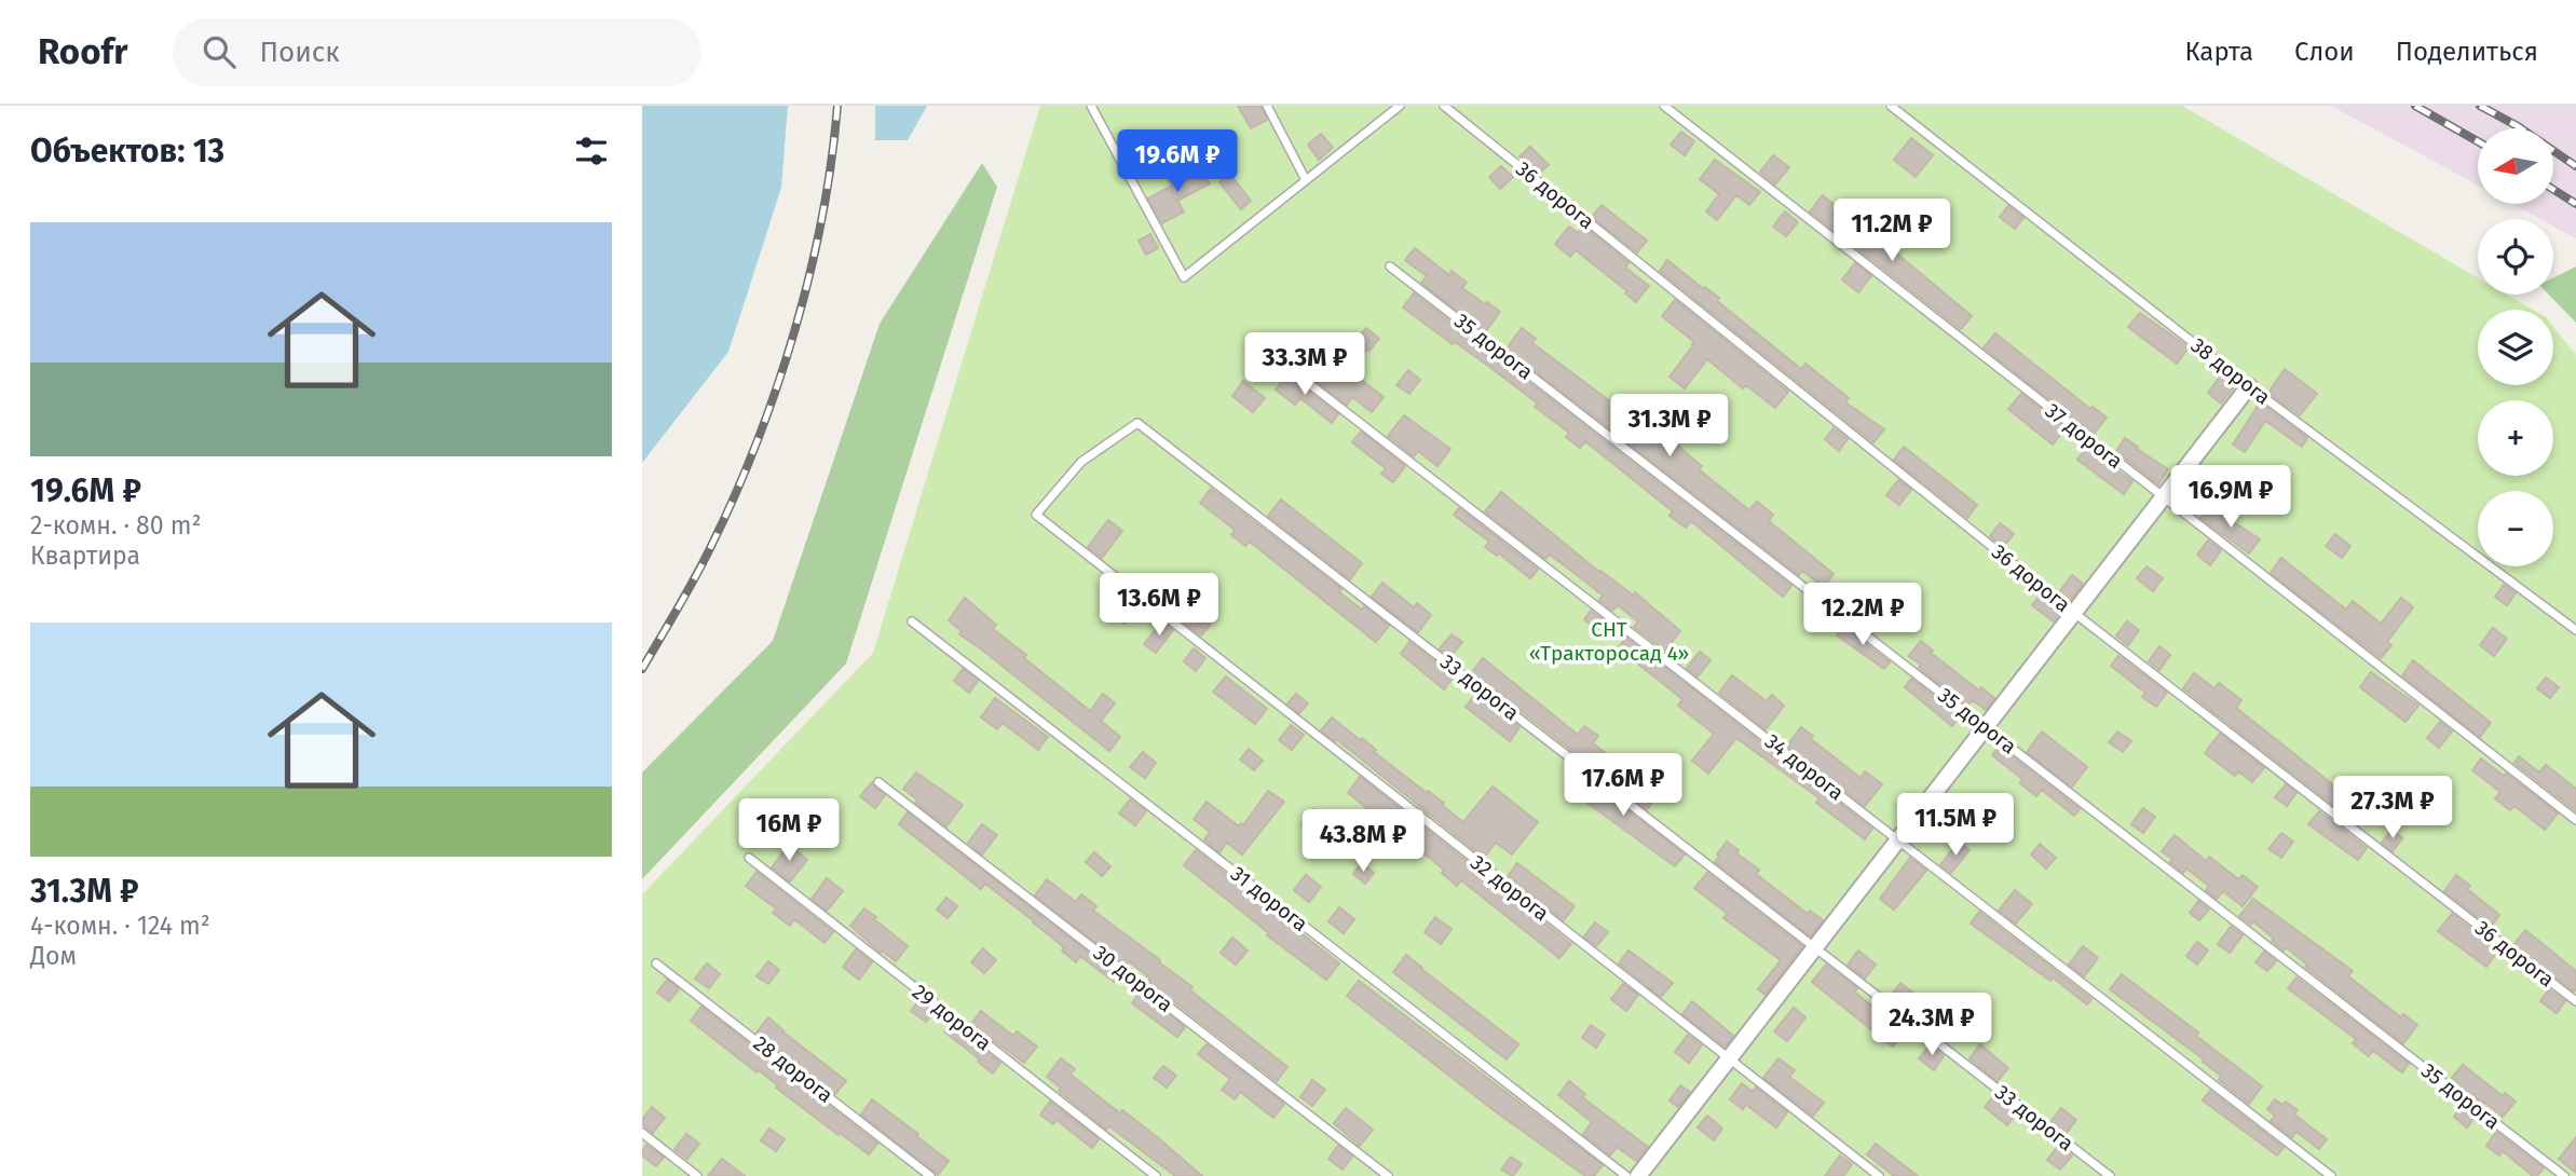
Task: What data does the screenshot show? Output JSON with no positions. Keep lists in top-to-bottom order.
{
  "streets": {
    "lane": [
      "36 дорога",
      "35 дорога",
      "38 дорога",
      "37 дорога",
      "33 дорога",
      "34 дорога",
      "32 дорога",
      "31 дорога",
      "30 дорога",
      "29 дорога",
      "28 дорога"
    ]
  },
  "crossings": [
    ["33 дорога", "32 дорога"]
  ],
  "parks": ["СНТ «Тракторосад 4»"],
  "north": "left",
  "page": {
    "header": "Roofr",
    "search": "Поиск",
    "nav": ["Карта", "Слои", "Поделиться"],
    "heading": "Объектов: 13",
    "map_buttons": ["+", "−"],
    "price": [
      "19.6M ₽",
      "11.2M ₽",
      "33.3M ₽",
      "31.3M ₽",
      "16.9M ₽",
      "13.6M ₽",
      "12.2M ₽",
      "17.6M ₽",
      "27.3M ₽",
      "11.5M ₽",
      "16M ₽",
      "43.8M ₽",
      "24.3M ₽"
    ],
    "list": [
      {
        "name": "19.6M ₽",
        "note": "2-комн. · 80 m² · Квартира"
      },
      {
        "name": "31.3M ₽",
        "note": "4-комн. · 124 m² · Дом"
      }
    ]
  }
}
